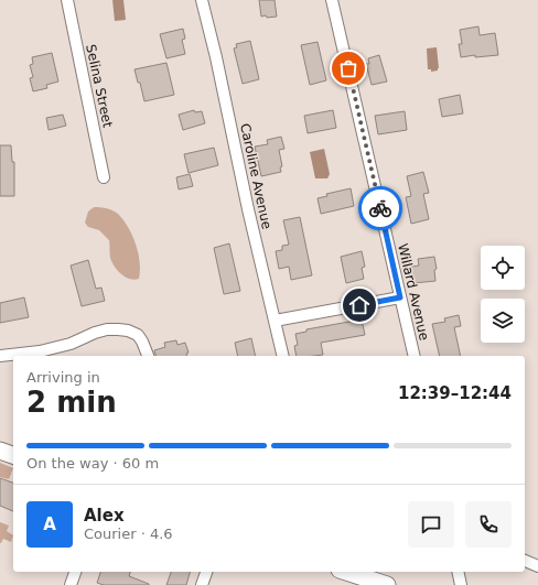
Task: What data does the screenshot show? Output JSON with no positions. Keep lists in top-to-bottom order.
{
  "streets": {
    "street": ["Selina Street", "Caroline Avenue", "Willard Avenue"]
  },
  "page": {
    "heading": ["2 min", "Arriving in", "12:39–12:44"],
    "panel": ["Alex", "Courier · 4.6"],
    "bar": "On the way · 60 m",
    "round": "A"
  }
}
